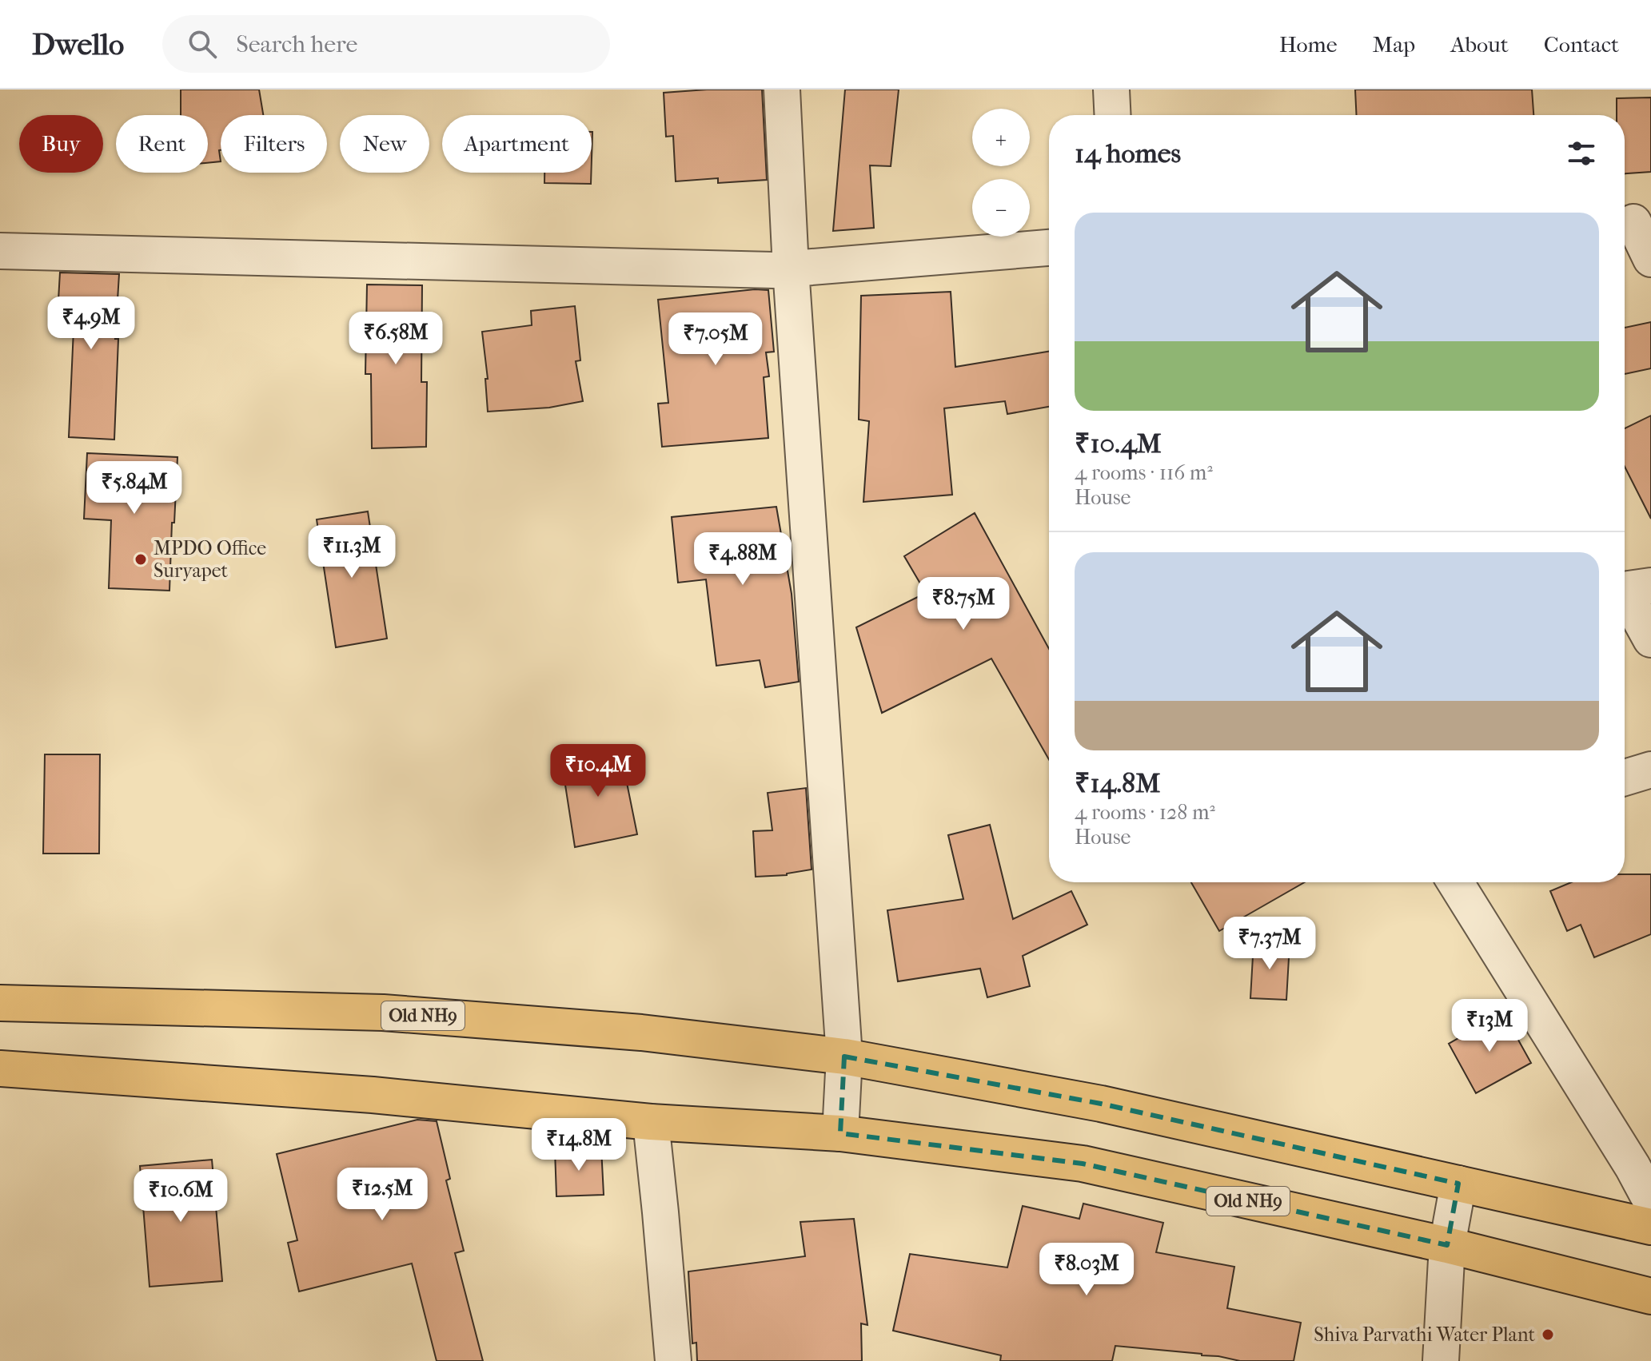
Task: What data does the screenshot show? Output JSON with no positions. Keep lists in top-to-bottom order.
{
  "streets": {
    "main road": ["Old NH9"]
  },
  "places": ["MPDO Office Suryapet", "Shiva Parvathi Water Plant"],
  "page": {
    "header": "Dwello",
    "search": "Search here",
    "nav": [
      "Home",
      "Map",
      "About",
      "Contact"
    ],
    "map_buttons": ["+", "−"],
    "chip": [
      "Buy",
      "Rent",
      "Filters",
      "New",
      "Apartment"
    ],
    "heading": "14 homes",
    "list": [
      {
        "name": "₹10.4M",
        "note": "4 rooms · 116 m² · House"
      },
      {
        "name": "₹14.8M",
        "note": "4 rooms · 128 m² · House"
      }
    ],
    "price": [
      "₹4.9M",
      "₹6.58M",
      "₹7.05M",
      "₹5.84M",
      "₹11.3M",
      "₹4.88M",
      "₹8.75M",
      "₹10.4M",
      "₹7.37M",
      "₹13M",
      "₹14.8M",
      "₹12.5M",
      "₹10.6M",
      "₹8.03M"
    ]
  }
}
